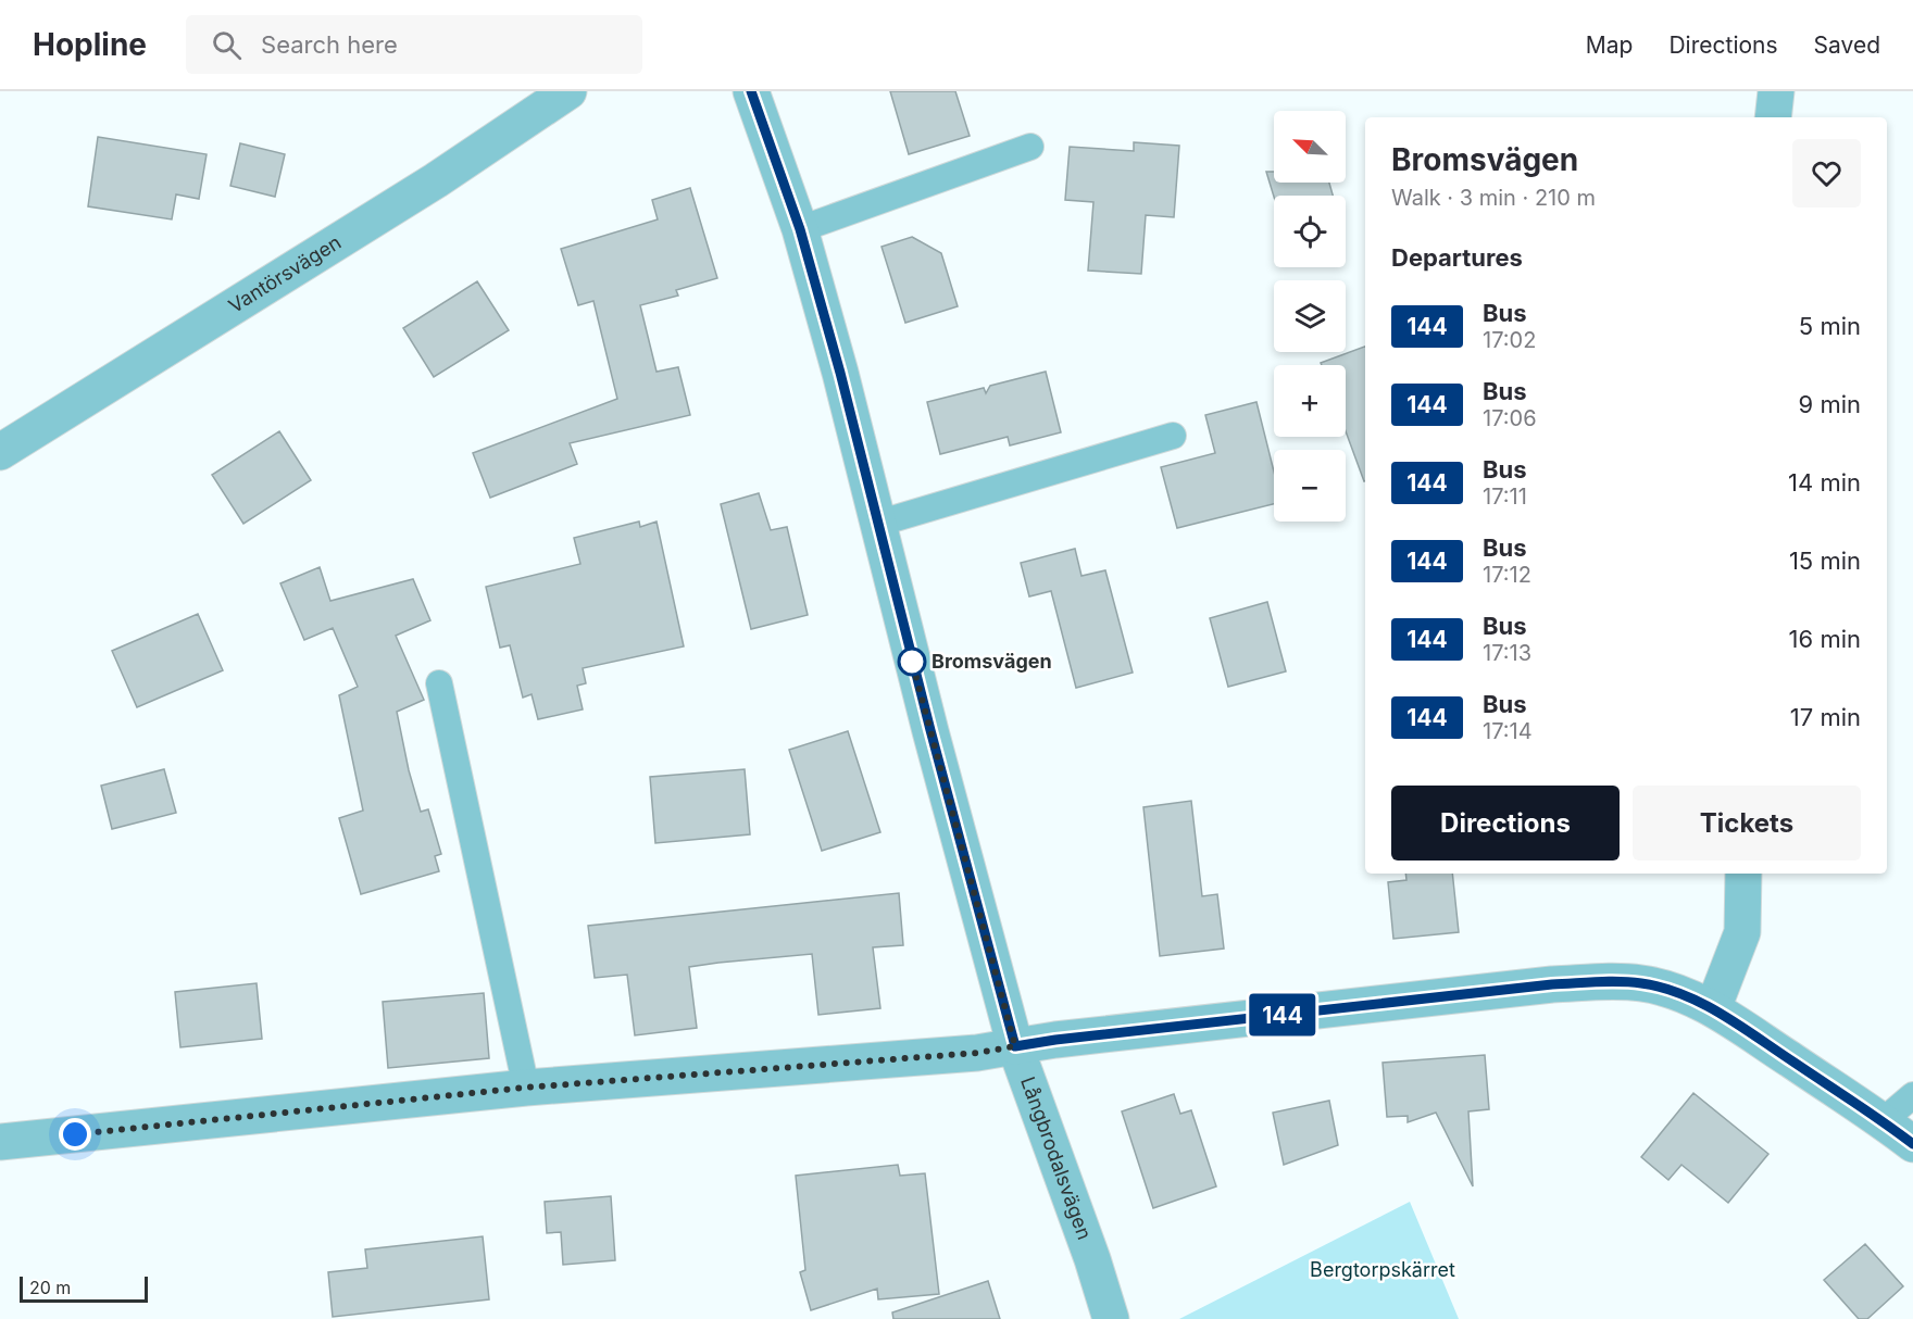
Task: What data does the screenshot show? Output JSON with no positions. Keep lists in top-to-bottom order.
{
  "streets": {
    "street": ["Vantörsvägen", "Långbrodalsvägen"]
  },
  "parks": ["Bergtorpskärret"],
  "places": ["Bromsvägen"],
  "lines": ["bus line 144"],
  "scale_bar": "20 m",
  "north": "top left",
  "page": {
    "header": "Hopline",
    "search": "Search here",
    "nav": ["Map", "Directions", "Saved"],
    "on_map": "144",
    "map_buttons": ["+", "−"],
    "heading": [
      ["Bromsvägen", "Walk · 3 min · 210 m"],
      "Departures"
    ],
    "list": [
      {
        "mark": "144",
        "name": "Bus",
        "note": "17:02",
        "value": "5 min"
      },
      {
        "mark": "144",
        "name": "Bus",
        "note": "17:06",
        "value": "9 min"
      },
      {
        "mark": "144",
        "name": "Bus",
        "note": "17:11",
        "value": "14 min"
      },
      {
        "mark": "144",
        "name": "Bus",
        "note": "17:12",
        "value": "15 min"
      },
      {
        "mark": "144",
        "name": "Bus",
        "note": "17:13",
        "value": "16 min"
      },
      {
        "mark": "144",
        "name": "Bus",
        "note": "17:14",
        "value": "17 min"
      }
    ],
    "buttons": ["Directions", "Tickets"],
    "scale": "20 m"
  }
}
